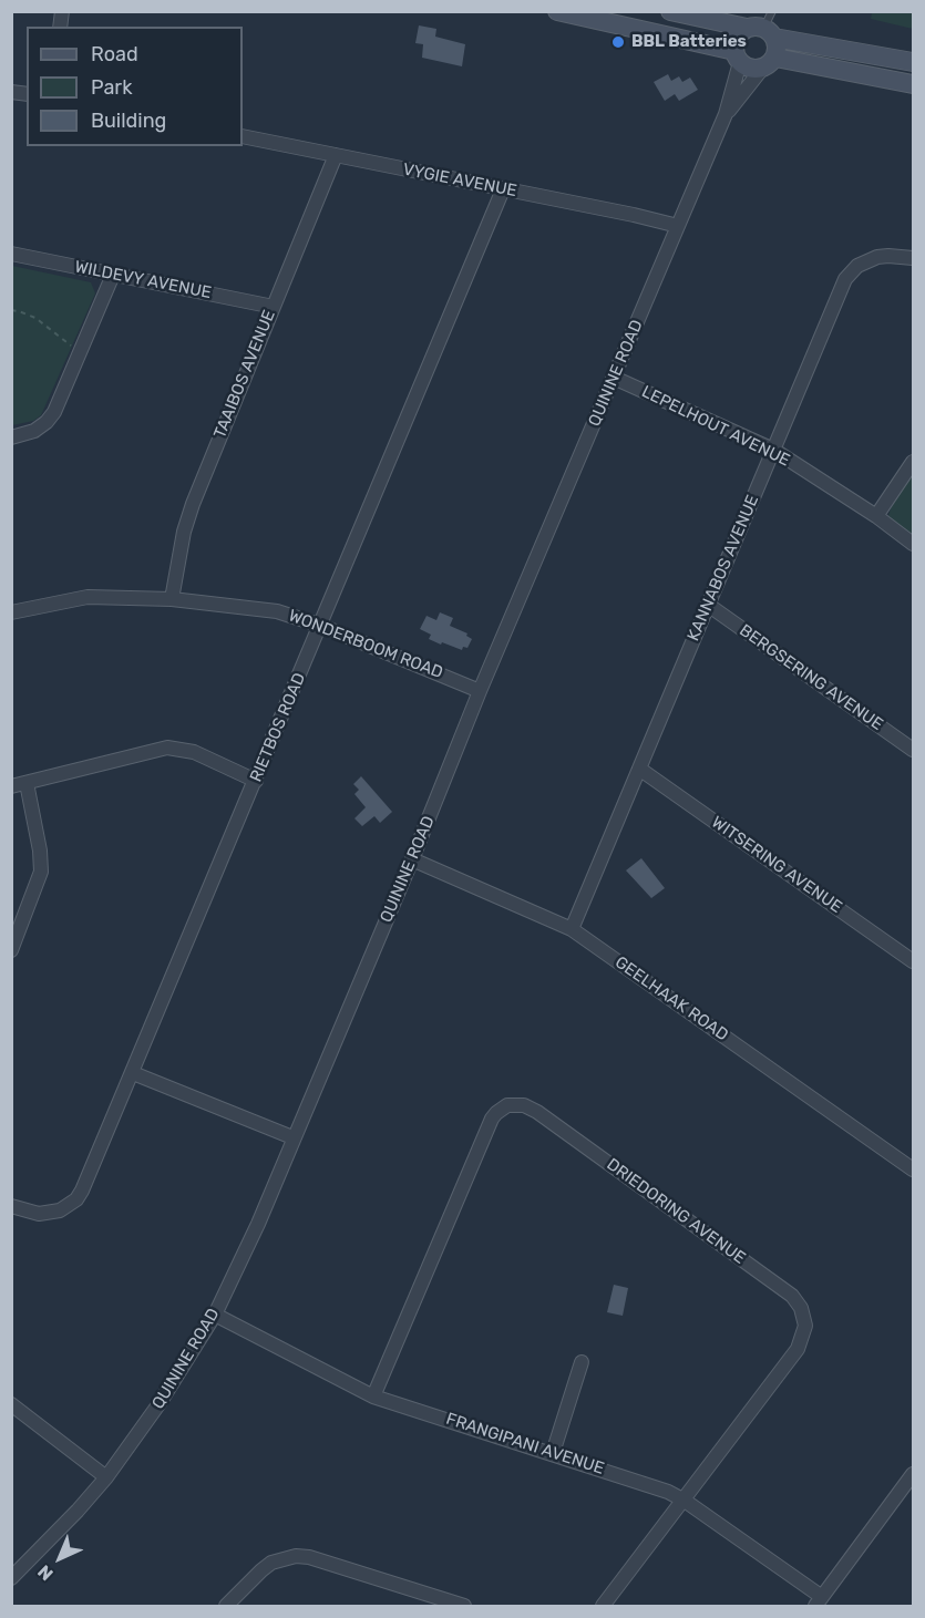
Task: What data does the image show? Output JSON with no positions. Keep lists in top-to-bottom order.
{
  "streets": {
    "street": [
      "VYGIE AVENUE",
      "WILDEVY AVENUE",
      "QUININE ROAD",
      "TAAIBOS AVENUE",
      "LEPELHOUT AVENUE",
      "KANNABOS AVENUE",
      "WONDERBOOM ROAD",
      "BERGSERING AVENUE",
      "RIETBOS ROAD",
      "WITSERING AVENUE",
      "GEELHAAK ROAD",
      "DRIEDORING AVENUE",
      "FRANGIPANI AVENUE"
    ]
  },
  "crossings": [
    ["VYGIE AVENUE", "QUININE ROAD"],
    ["VYGIE AVENUE", "TAAIBOS AVENUE"],
    ["VYGIE AVENUE", "RIETBOS ROAD"],
    ["WILDEVY AVENUE", "TAAIBOS AVENUE"],
    ["QUININE ROAD", "LEPELHOUT AVENUE"],
    ["QUININE ROAD", "WONDERBOOM ROAD"],
    ["QUININE ROAD", "GEELHAAK ROAD"],
    ["QUININE ROAD", "FRANGIPANI AVENUE"],
    ["TAAIBOS AVENUE", "WONDERBOOM ROAD"],
    ["LEPELHOUT AVENUE", "KANNABOS AVENUE"],
    ["KANNABOS AVENUE", "BERGSERING AVENUE"],
    ["KANNABOS AVENUE", "WITSERING AVENUE"],
    ["KANNABOS AVENUE", "GEELHAAK ROAD"],
    ["WONDERBOOM ROAD", "RIETBOS ROAD"],
    ["DRIEDORING AVENUE", "FRANGIPANI AVENUE"]
  ],
  "places": ["BBL Batteries"],
  "legend": ["Road", "Park", "Building"],
  "north": "bottom left"
}
